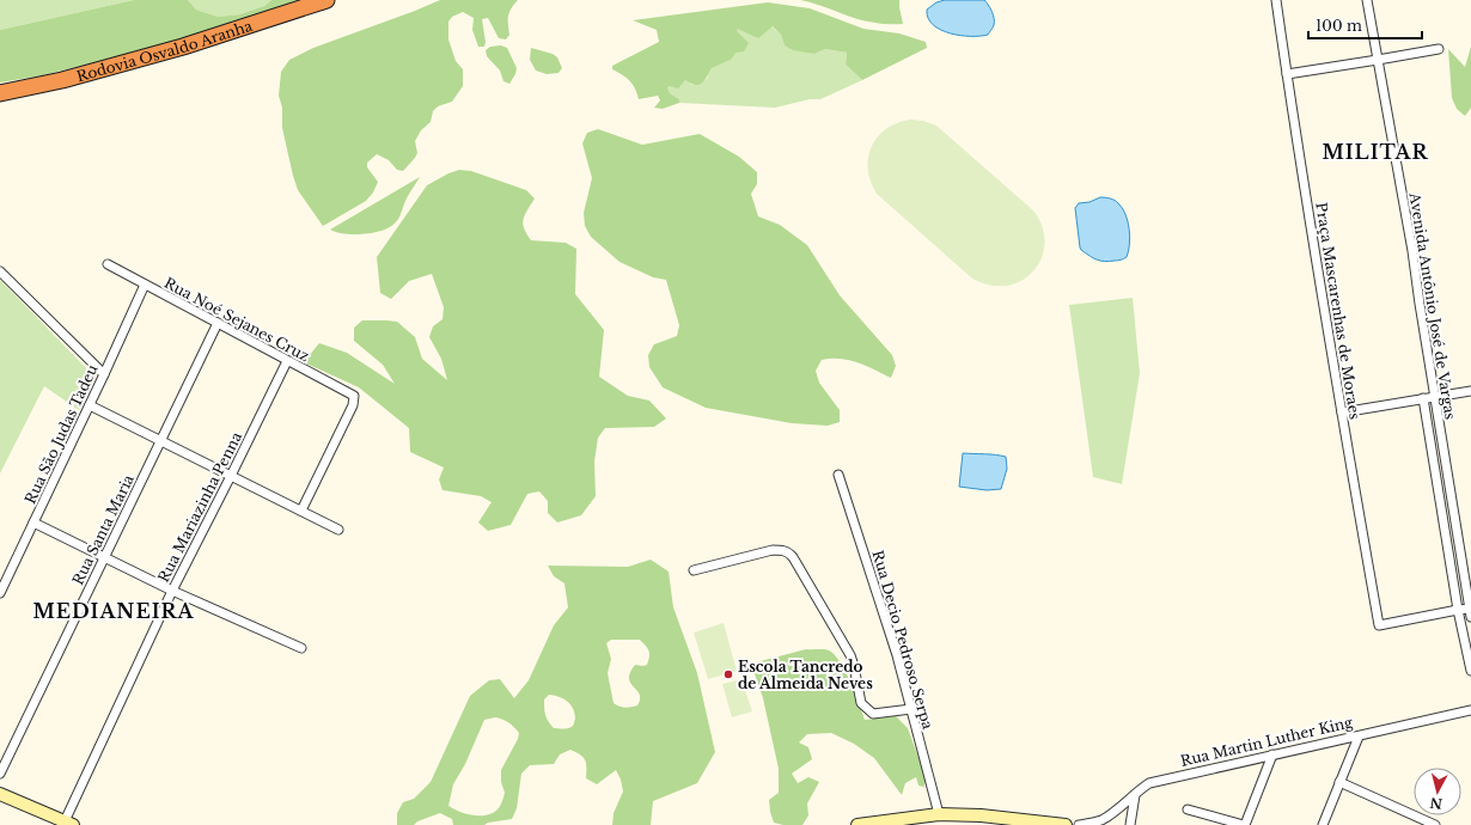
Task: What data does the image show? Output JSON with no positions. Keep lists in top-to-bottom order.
{
  "streets": {
    "highway": ["Rodovia Osvaldo Aranha"],
    "street": [
      "Avenida Antônio José de Vargas",
      "Praça Mascarenhas de Moraes",
      "Rua Noé Sejanes Cruz",
      "Rua São Judas Tadeu",
      "Rua Mariazinha Penna",
      "Rua Santa Maria",
      "Rua Decio Pedroso Serpa",
      "Rua Martin Luther King"
    ]
  },
  "crossings": [
    ["Avenida Antônio José de Vargas", "Praça Mascarenhas de Moraes"],
    ["Rua Noé Sejanes Cruz", "Rua São Judas Tadeu"],
    ["Rua Noé Sejanes Cruz", "Rua Mariazinha Penna"],
    ["Rua Noé Sejanes Cruz", "Rua Santa Maria"]
  ],
  "districts": ["MILITAR", "MEDIANEIRA"],
  "places": ["Escola Tancredo de Almeida Neves"],
  "scale_bar": "100 m",
  "north": "bottom"
}
